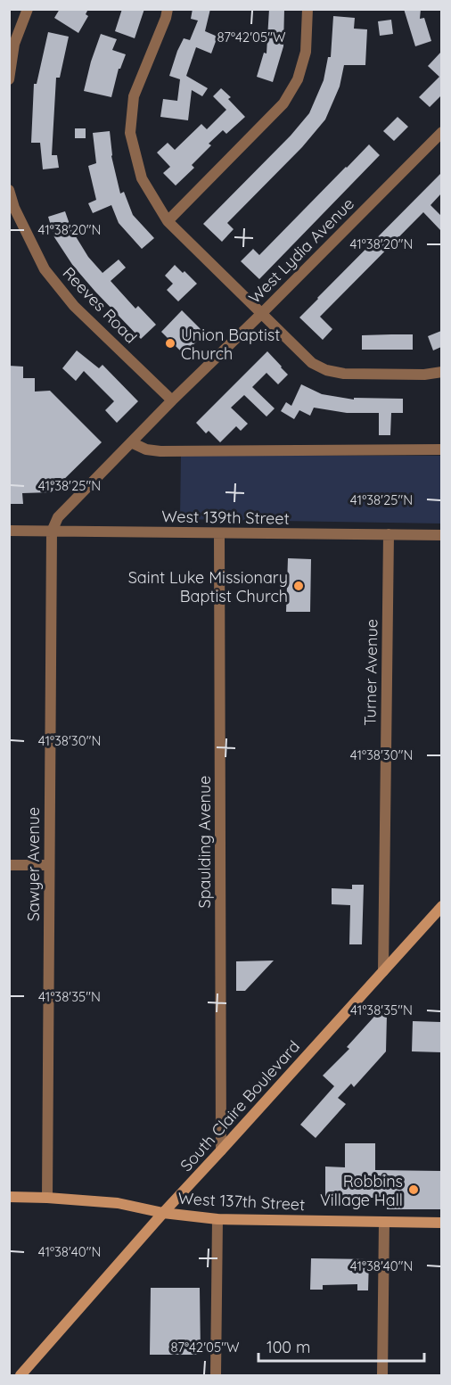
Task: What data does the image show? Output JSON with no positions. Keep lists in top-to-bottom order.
{
  "streets": {
    "street": [
      "West Lydia Avenue",
      "Reeves Road",
      "West 139th Street",
      "Turner Avenue",
      "Spaulding Avenue",
      "Sawyer Avenue",
      "South Claire Boulevard",
      "West 137th Street"
    ]
  },
  "crossings": [
    ["West Lydia Avenue", "Reeves Road"],
    ["West Lydia Avenue", "West 139th Street"],
    ["West Lydia Avenue", "Sawyer Avenue"],
    ["West 139th Street", "Turner Avenue"],
    ["West 139th Street", "Spaulding Avenue"],
    ["West 139th Street", "Sawyer Avenue"],
    ["Turner Avenue", "South Claire Boulevard"],
    ["Spaulding Avenue", "South Claire Boulevard"],
    ["Sawyer Avenue", "West 137th Street"],
    ["South Claire Boulevard", "West 137th Street"]
  ],
  "places": ["Union Baptist Church", "Saint Luke Missionary Baptist Church", "Robbins Village Hall"],
  "scale_bar": "100 m",
  "coordinates": [
    "87°42'05\"W",
    "41°38'20\"N",
    "41°38'25\"N",
    "41°38'30\"N",
    "41°38'35\"N",
    "41°38'40\"N"
  ]
}
